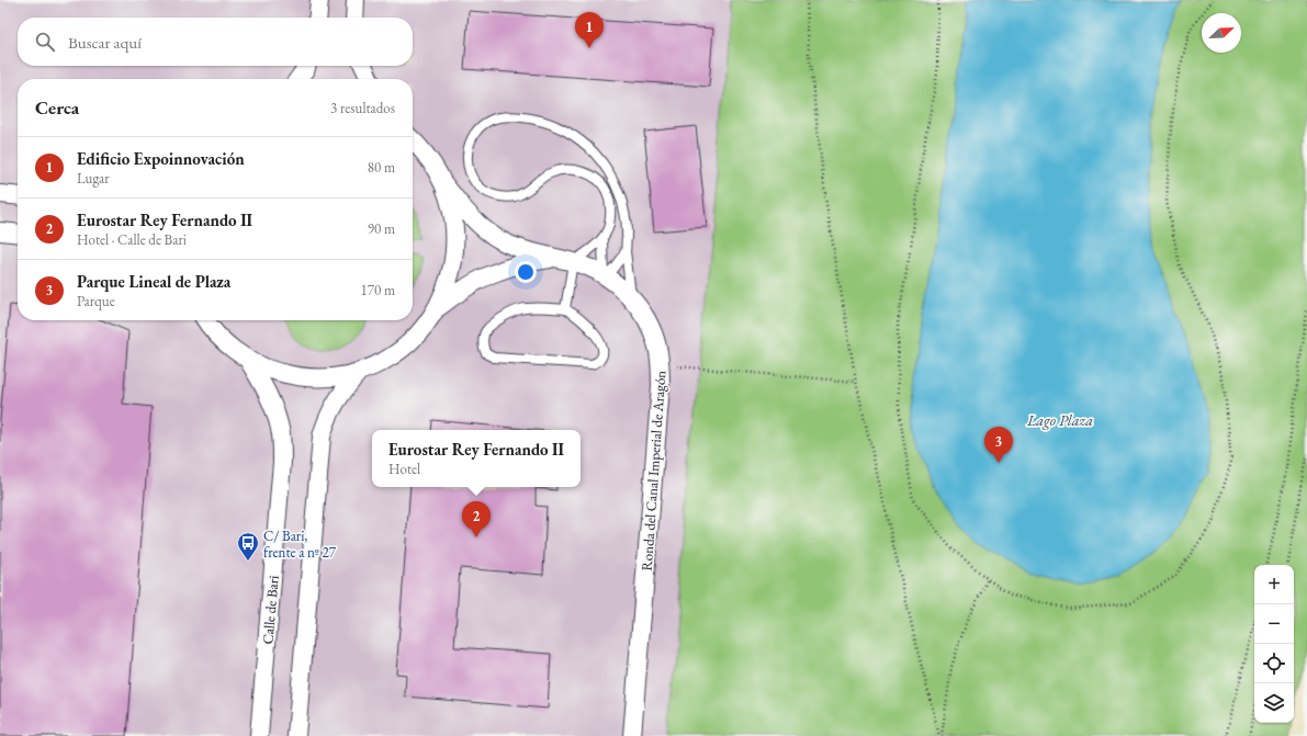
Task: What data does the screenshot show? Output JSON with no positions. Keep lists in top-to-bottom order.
{
  "streets": {
    "street": ["Ronda del Canal Imperial de Aragón", "Calle de Bari"]
  },
  "water": ["Lago Plaza"],
  "places": {
    "bus stop": ["C/ Bari, frente a nº 27"]
  },
  "north": "top right",
  "page": {
    "pins": ["1", "3", "2"],
    "search": "Buscar aquí",
    "heading": ["Cerca", "3 resultados"],
    "list": [
      {
        "mark": "1",
        "name": "Edificio Expoinnovación",
        "note": "Lugar",
        "value": "80 m"
      },
      {
        "mark": "2",
        "name": "Eurostar Rey Fernando II",
        "note": "Hotel · Calle de Bari",
        "value": "90 m"
      },
      {
        "mark": "3",
        "name": "Parque Lineal de Plaza",
        "note": "Parque",
        "value": "170 m"
      }
    ],
    "popup": ["Eurostar Rey Fernando II", "Hotel"],
    "map_buttons": ["+", "−"]
  }
}
